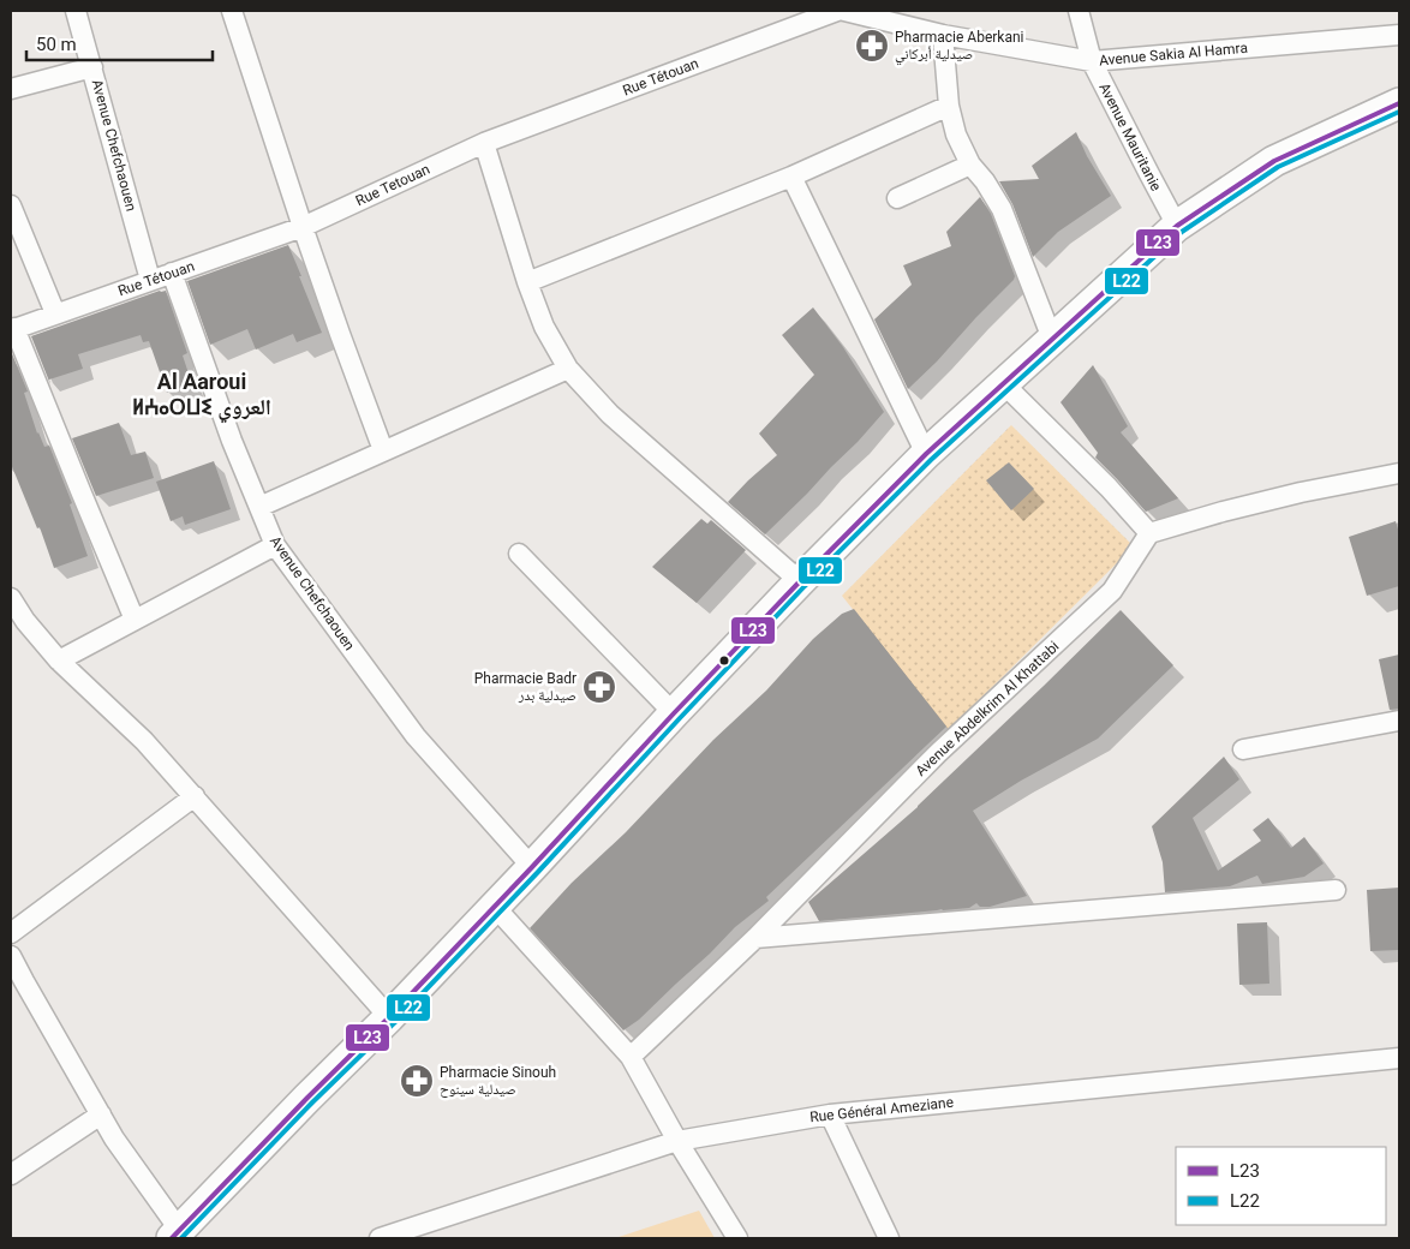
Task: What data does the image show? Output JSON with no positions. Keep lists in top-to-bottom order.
{
  "streets": {
    "street": [
      "Avenue Sakia Al Hamra",
      "Rue Tétouan",
      "Avenue Mauritanie",
      "Avenue Chefchaouen",
      "Rue Tetouan",
      "Avenue Abdelkrim Al Khattabi",
      "Rue Général Ameziane"
    ]
  },
  "crossings": [
    ["Avenue Sakia Al Hamra", "Avenue Mauritanie"],
    ["Rue Tétouan", "Avenue Chefchaouen"],
    ["Rue Tétouan", "Rue Tetouan"]
  ],
  "districts": ["Al Aaroui ⵍⵄⴰⵔⵡⵉ العروي"],
  "places": {
    "pharmacy": ["Pharmacie Aberkani صيدلية أبركاني", "Pharmacie Badr صيدلية بدر", "Pharmacie Sinouh صيدلية سينوح"]
  },
  "lines": ["transit line L23", "transit line L22"],
  "legend": ["L23", "L22"],
  "scale_bar": "50 m"
}
